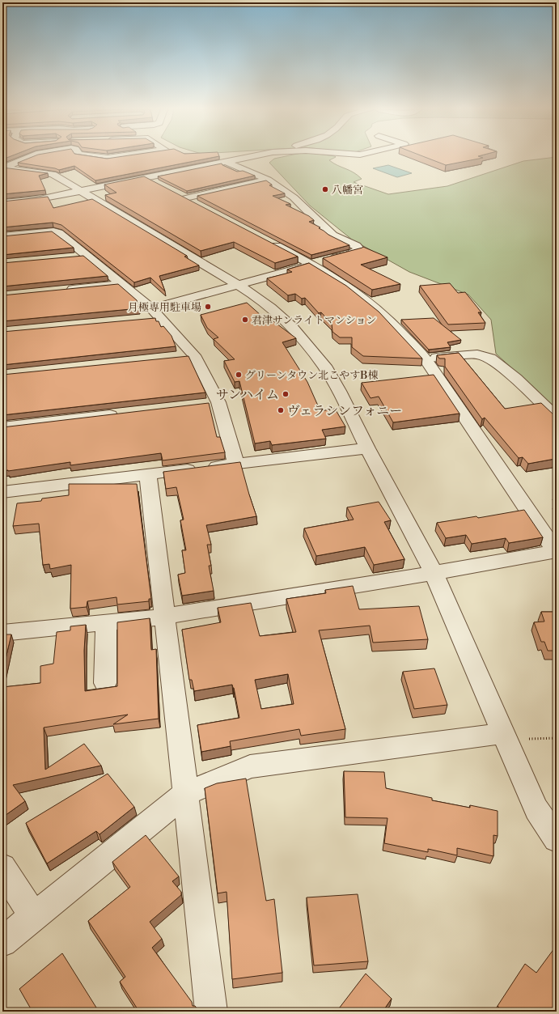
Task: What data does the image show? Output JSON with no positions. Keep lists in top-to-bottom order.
{
  "places": [
    "八幡宮",
    "月極専用駐車場",
    "君津サンライトマンション",
    "グリーンタウン北こやすB棟",
    "サンハイム",
    "ヴェラシンフォニー"
  ]
}
